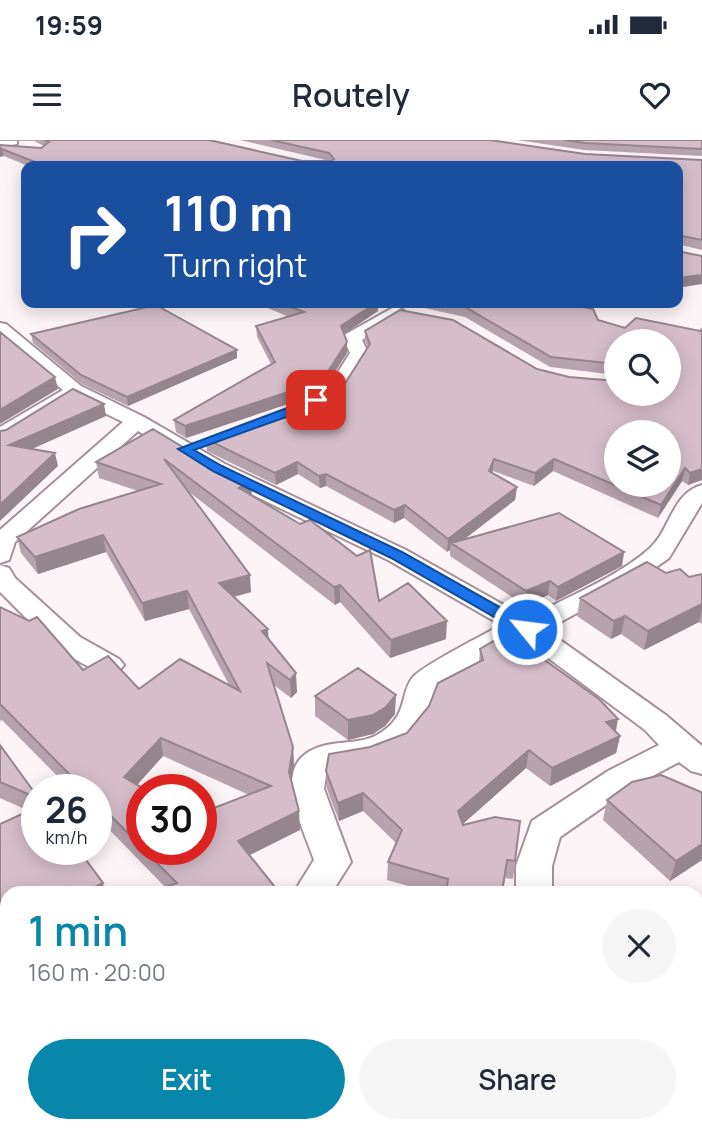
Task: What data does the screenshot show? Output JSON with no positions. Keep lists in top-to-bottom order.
{
  "page": {
    "status": "19:59",
    "header": "Routely",
    "turn": ["110 m", "Turn right"],
    "speed": "26 km/h",
    "limit": "30",
    "heading": ["1 min", "160 m · 20:00"],
    "buttons": ["Exit", "Share"]
  }
}
